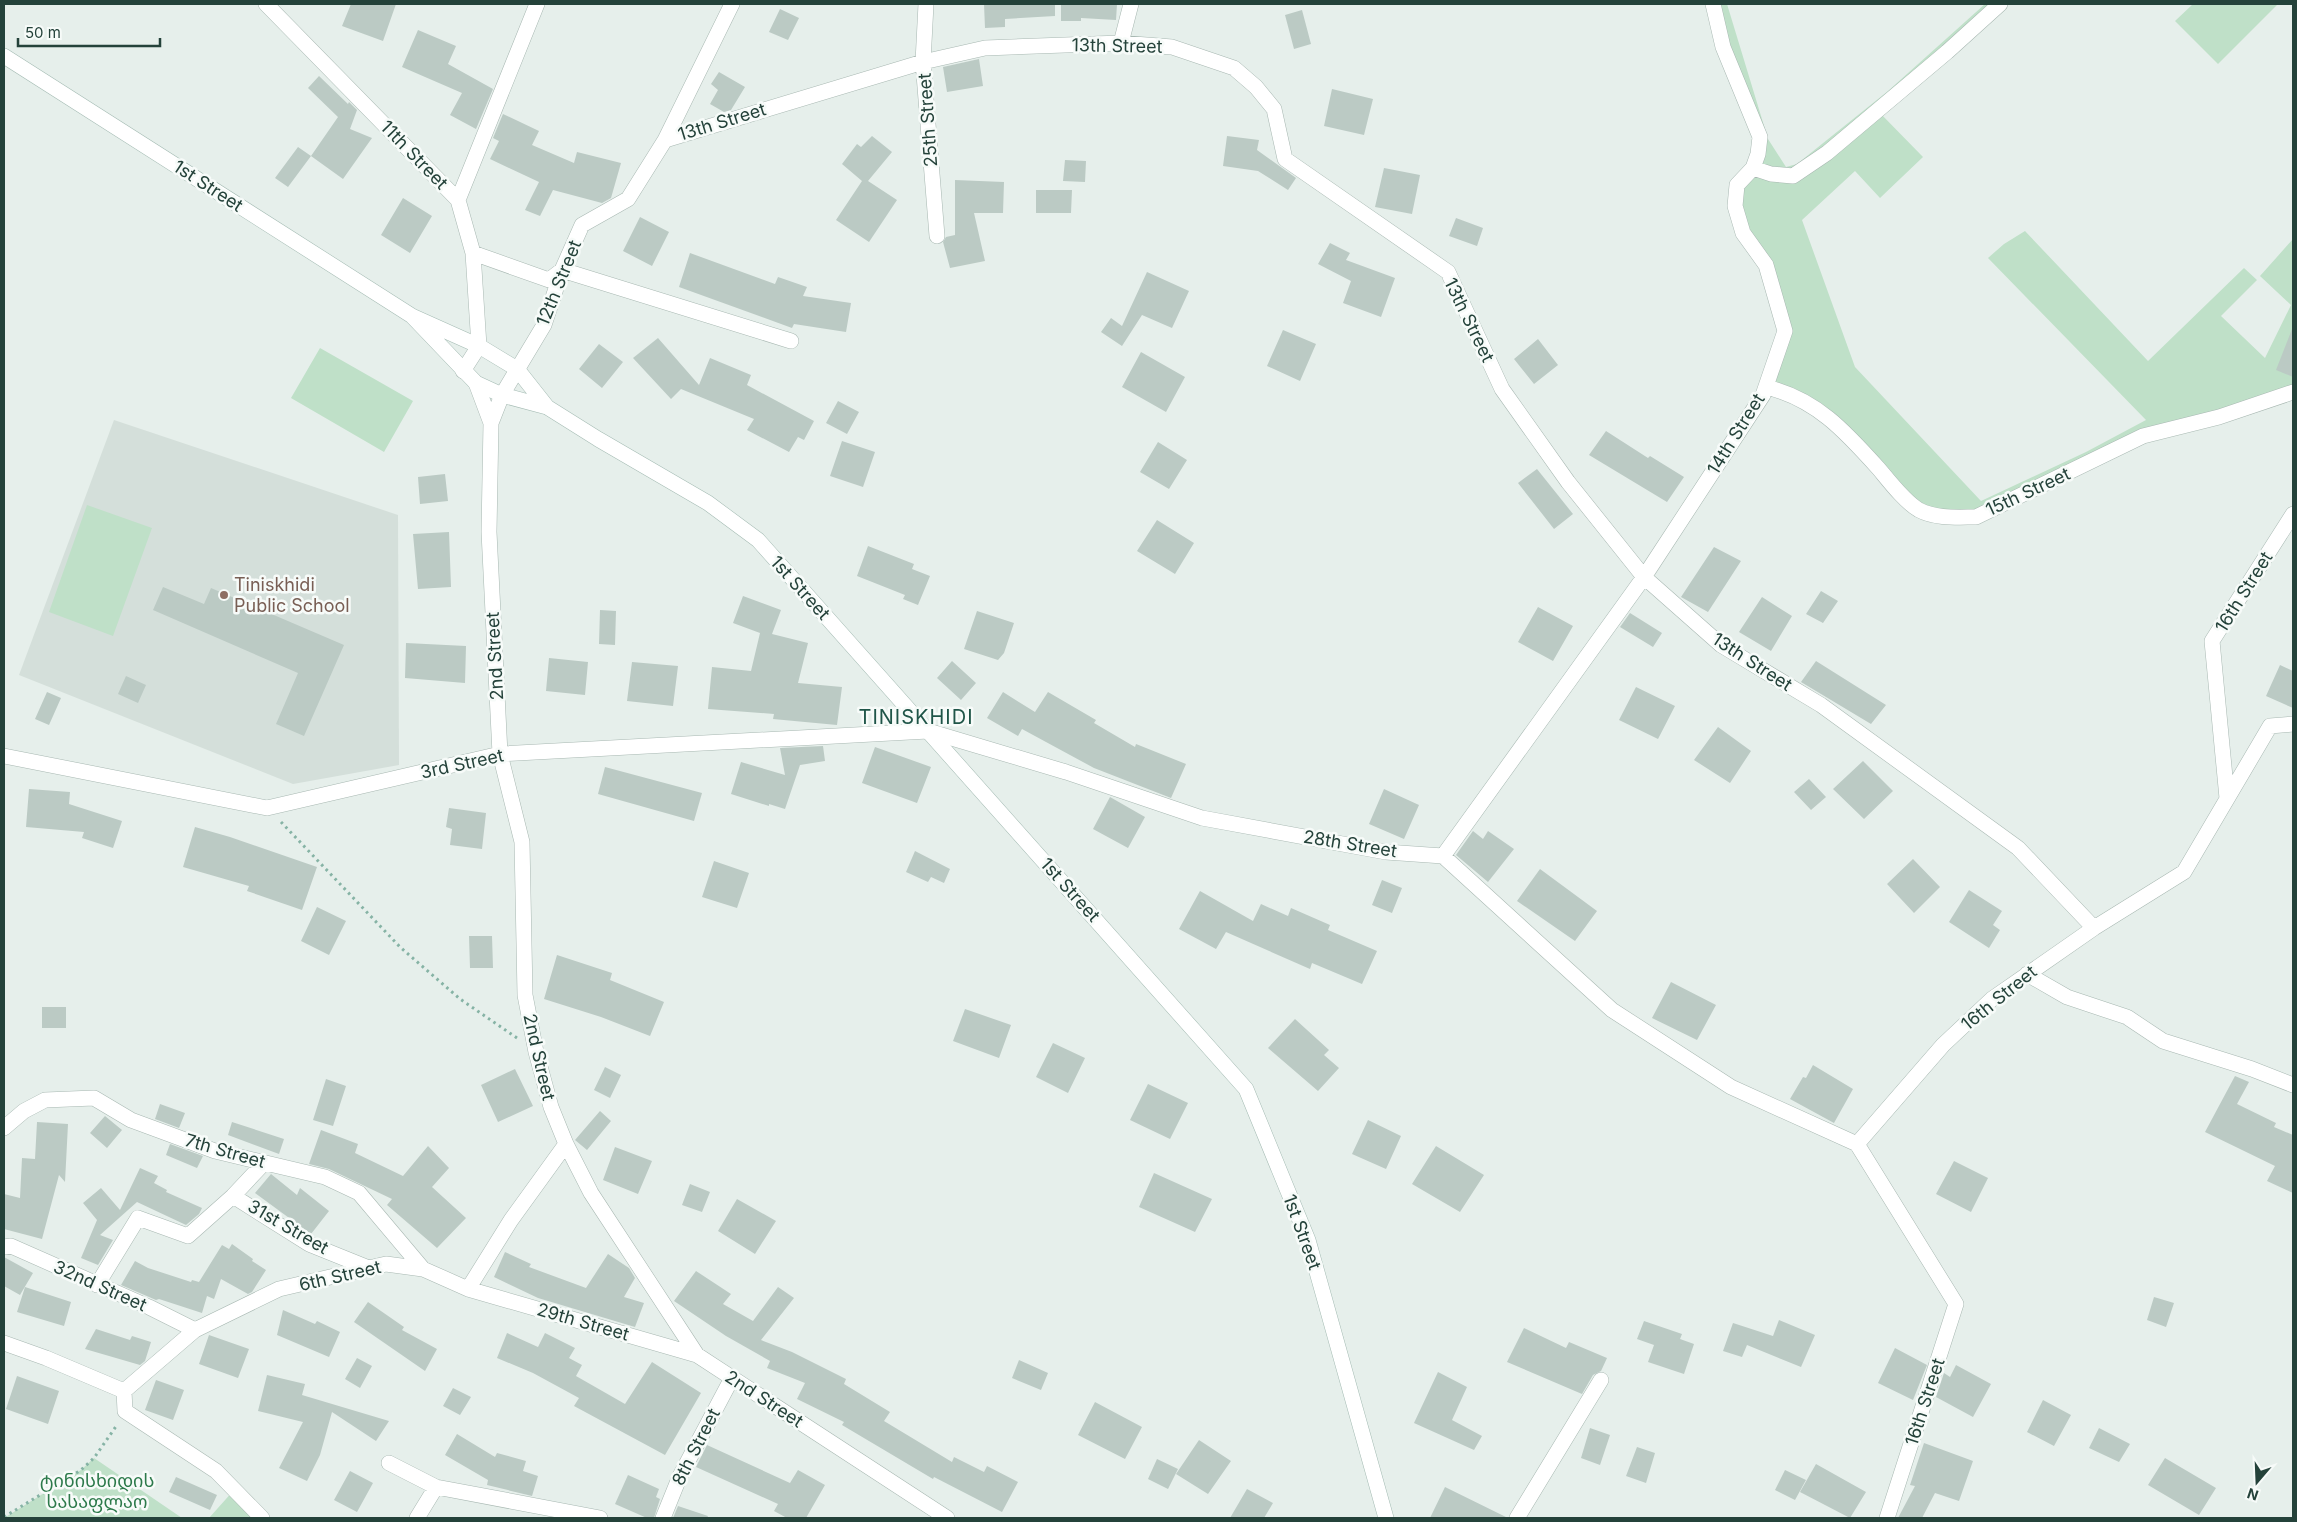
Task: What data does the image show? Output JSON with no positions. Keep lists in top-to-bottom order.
{
  "streets": {
    "street": [
      "13th Street",
      "25th Street",
      "11th Street",
      "1st Street",
      "12th Street",
      "14th Street",
      "15th Street",
      "16th Street",
      "2nd Street",
      "3rd Street",
      "28th Street",
      "7th Street",
      "31st Street",
      "6th Street",
      "32nd Street",
      "29th Street",
      "8th Street"
    ]
  },
  "crossings": [
    ["13th Street", "25th Street"],
    ["13th Street", "12th Street"],
    ["13th Street", "14th Street"],
    ["13th Street", "16th Street"],
    ["11th Street", "1st Street"],
    ["1st Street", "12th Street"],
    ["1st Street", "3rd Street"],
    ["1st Street", "28th Street"],
    ["12th Street", "2nd Street"],
    ["14th Street", "15th Street"],
    ["2nd Street", "3rd Street"],
    ["2nd Street", "29th Street"],
    ["2nd Street", "8th Street"],
    ["3rd Street", "28th Street"],
    ["7th Street", "6th Street"],
    ["31st Street", "6th Street"],
    ["6th Street", "32nd Street"],
    ["6th Street", "29th Street"]
  ],
  "districts": ["TINISKHIDI"],
  "parks": ["ტინისხიდის სასაფლაო"],
  "places": ["Tiniskhidi Public School"],
  "scale_bar": "50 m",
  "north": "bottom"
}
